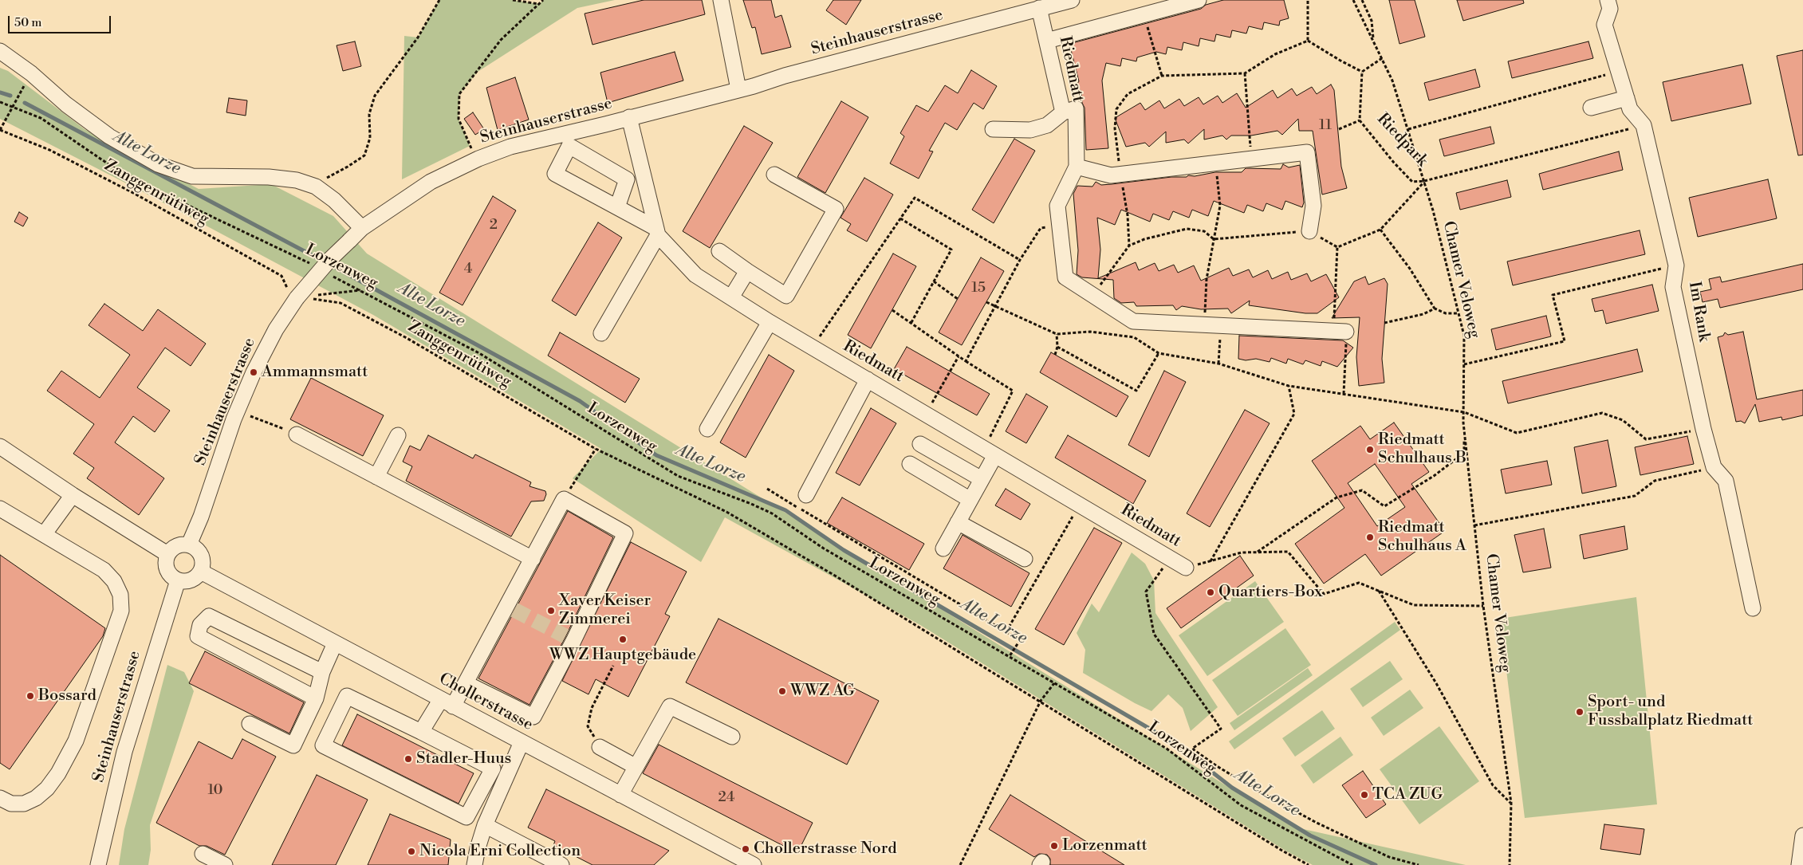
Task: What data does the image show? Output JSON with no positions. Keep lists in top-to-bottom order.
{
  "streets": {
    "street": [
      "Steinhauserstrasse",
      "Riedmatt",
      "Im Rank",
      "Chollerstrasse"
    ],
    "path": [
      "Riedpark",
      "Zanggenrütiweg",
      "Lorzenweg",
      "Chamer Veloweg"
    ]
  },
  "crossings": [
    ["Steinhauserstrasse", "Riedmatt"],
    ["Steinhauserstrasse", "Zanggenrütiweg"],
    ["Steinhauserstrasse", "Chollerstrasse"],
    ["Riedpark", "Chamer Veloweg"],
    ["Zanggenrütiweg", "Lorzenweg"]
  ],
  "water": ["Alte Lorze"],
  "places": [
    "Ammannsmatt",
    "Riedmatt Schulhaus B",
    "Riedmatt Schulhaus A",
    "Quartiers-Box",
    "Xaver Keiser Zimmerei",
    "WWZ Hauptgebäude",
    "WWZ AG",
    "Bossard",
    "Sport- und Fussballplatz Riedmatt",
    "Stadler-Huus",
    "TCA ZUG",
    "Lorzenmatt",
    "Chollerstrasse Nord",
    "Nicola Erni Collection"
  ],
  "house_numbers": [
    "11",
    "2",
    "4",
    "15",
    "10",
    "24"
  ],
  "scale_bar": "50 m"
}
